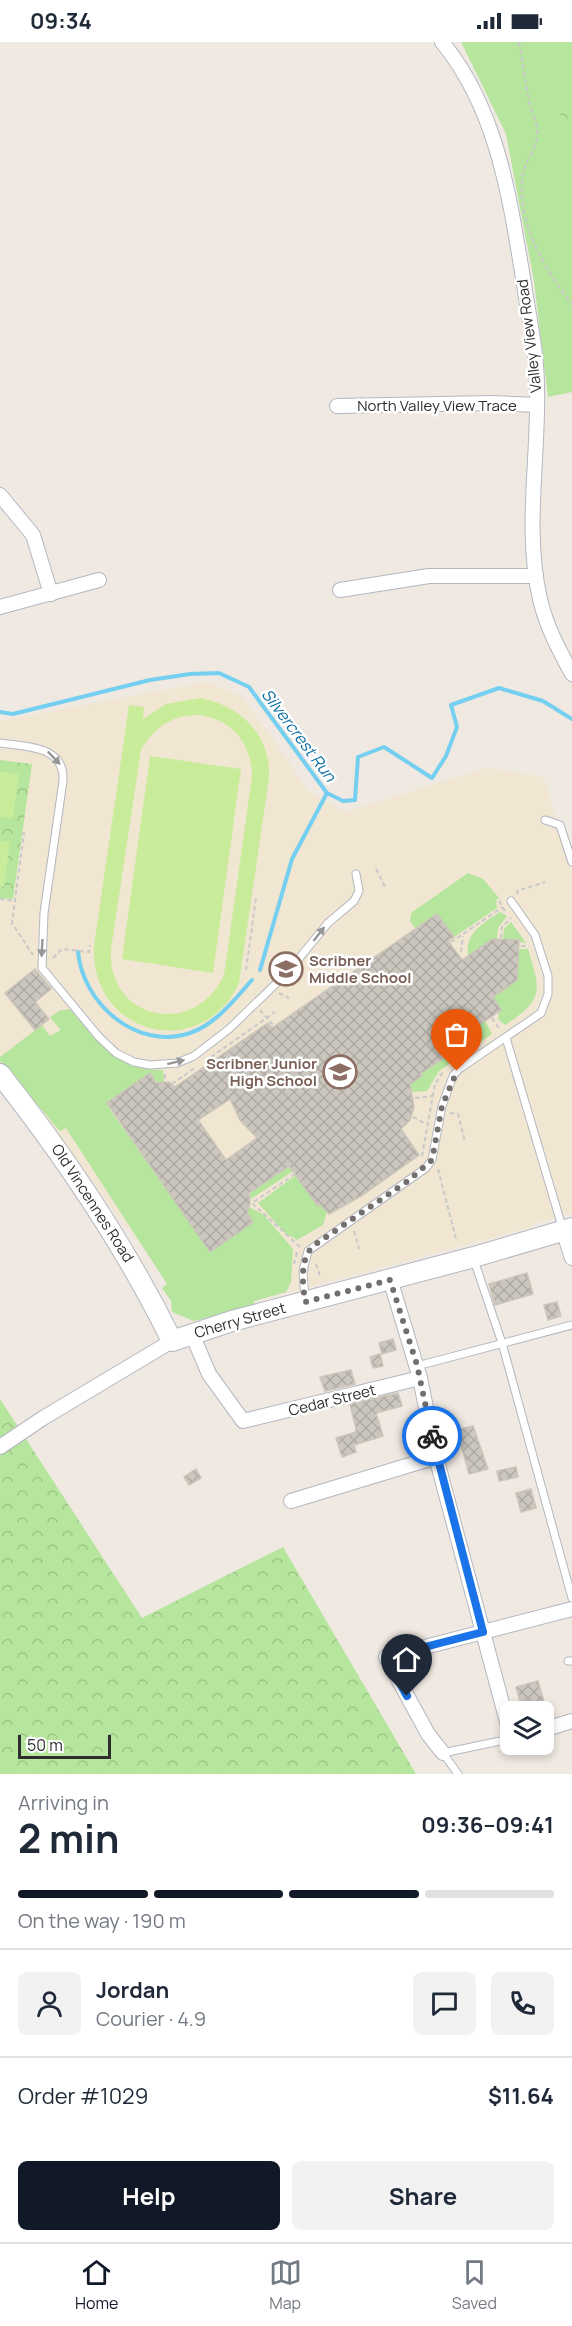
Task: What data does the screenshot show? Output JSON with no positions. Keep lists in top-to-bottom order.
{
  "streets": {
    "street": [
      "Valley View Road",
      "North Valley View Trace",
      "Old Vincennes Road",
      "Cherry Street",
      "Cedar Street"
    ]
  },
  "crossings": [
    ["Valley View Road", "North Valley View Trace"],
    ["Old Vincennes Road", "Cherry Street"],
    ["Cherry Street", "Cedar Street"]
  ],
  "water": ["Silvercrest Run"],
  "places": {
    "school or university": ["Scribner Middle School", "Scribner Junior High School"]
  },
  "scale_bar": "50 m",
  "page": {
    "status": "09:34",
    "scale": "50 m",
    "heading": ["2 min", "Arriving in", "09:36–09:41"],
    "panel": [
      "Jordan",
      "Courier · 4.9",
      "Order #1029",
      "$11.64"
    ],
    "bar": "On the way · 190 m",
    "buttons": ["Help", "Share"],
    "tabs": ["Home", "Map", "Saved"]
  }
}
